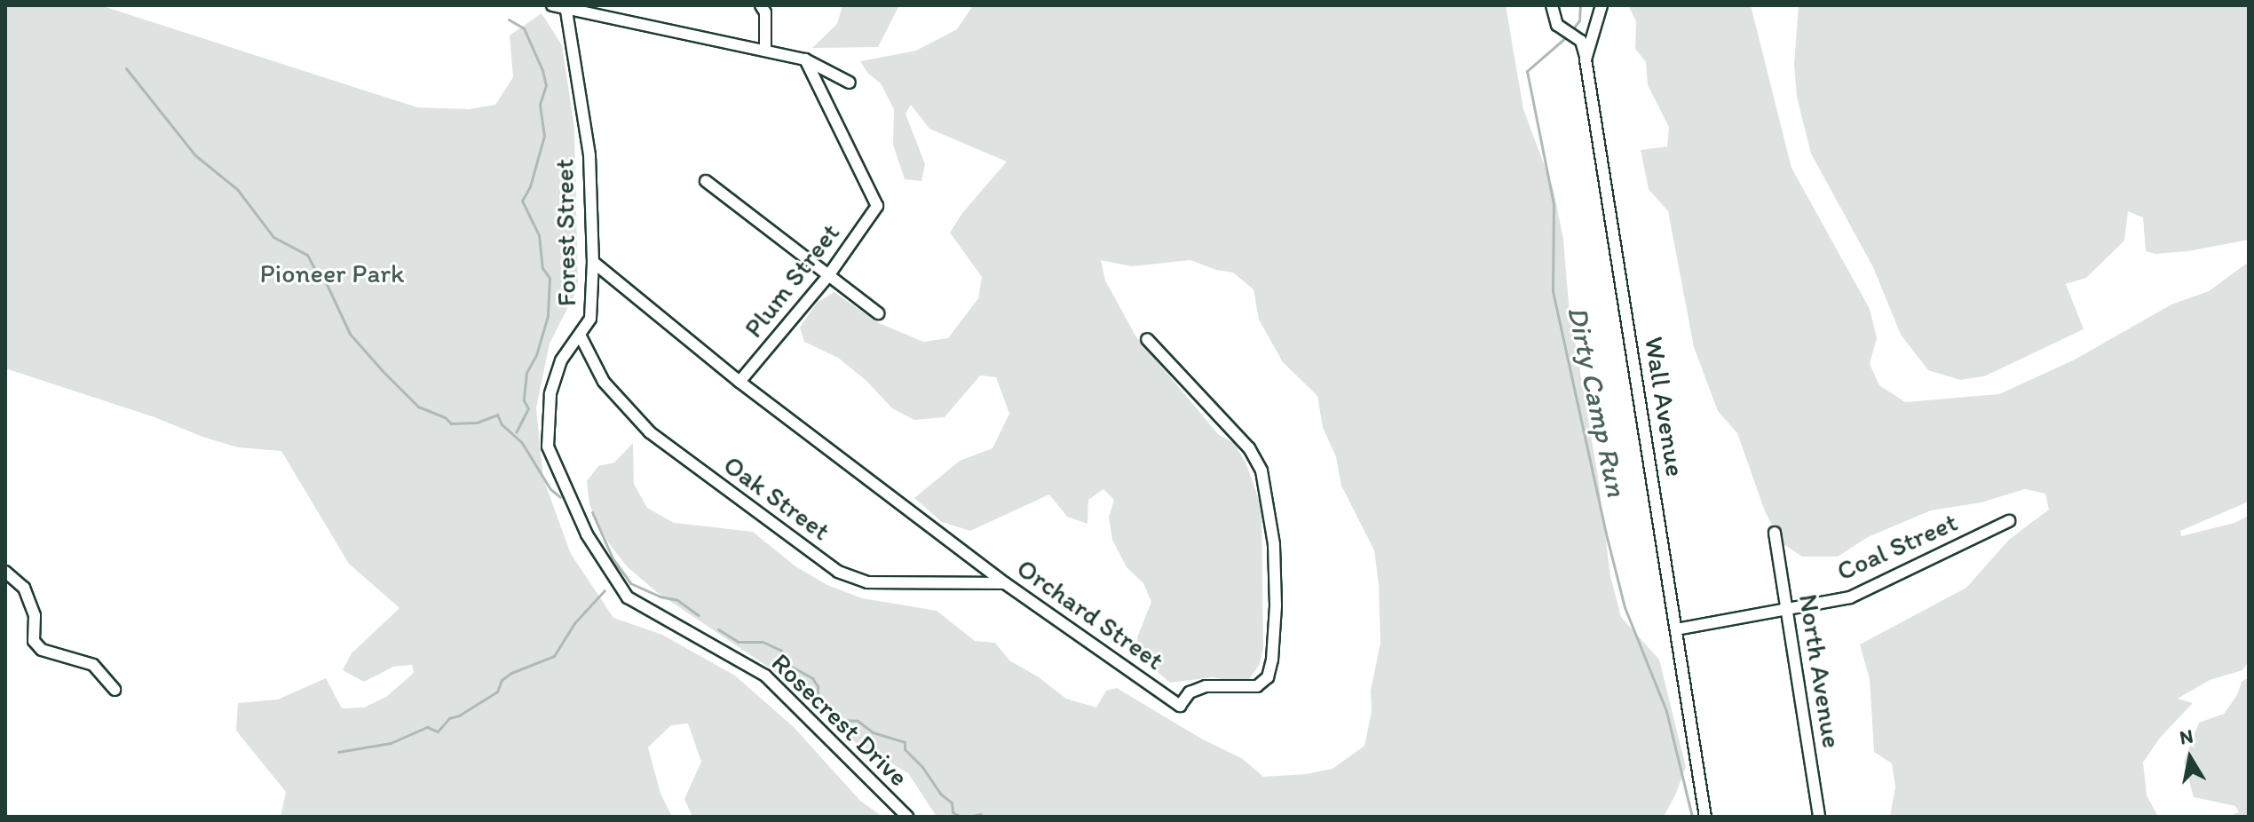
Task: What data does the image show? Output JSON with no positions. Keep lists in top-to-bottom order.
{
  "streets": {
    "street": [
      "Forest Street",
      "Plum Street",
      "Wall Avenue",
      "Oak Street",
      "Coal Street",
      "Orchard Street",
      "North Avenue",
      "Rosecrest Drive"
    ]
  },
  "crossings": [
    ["Forest Street", "Oak Street"],
    ["Forest Street", "Orchard Street"],
    ["Forest Street", "Rosecrest Drive"],
    ["Plum Street", "Orchard Street"],
    ["Wall Avenue", "Coal Street"],
    ["Oak Street", "Orchard Street"],
    ["Coal Street", "North Avenue"]
  ],
  "water": ["Dirty Camp Run"],
  "parks": ["Pioneer Park"],
  "north": "top"
}
